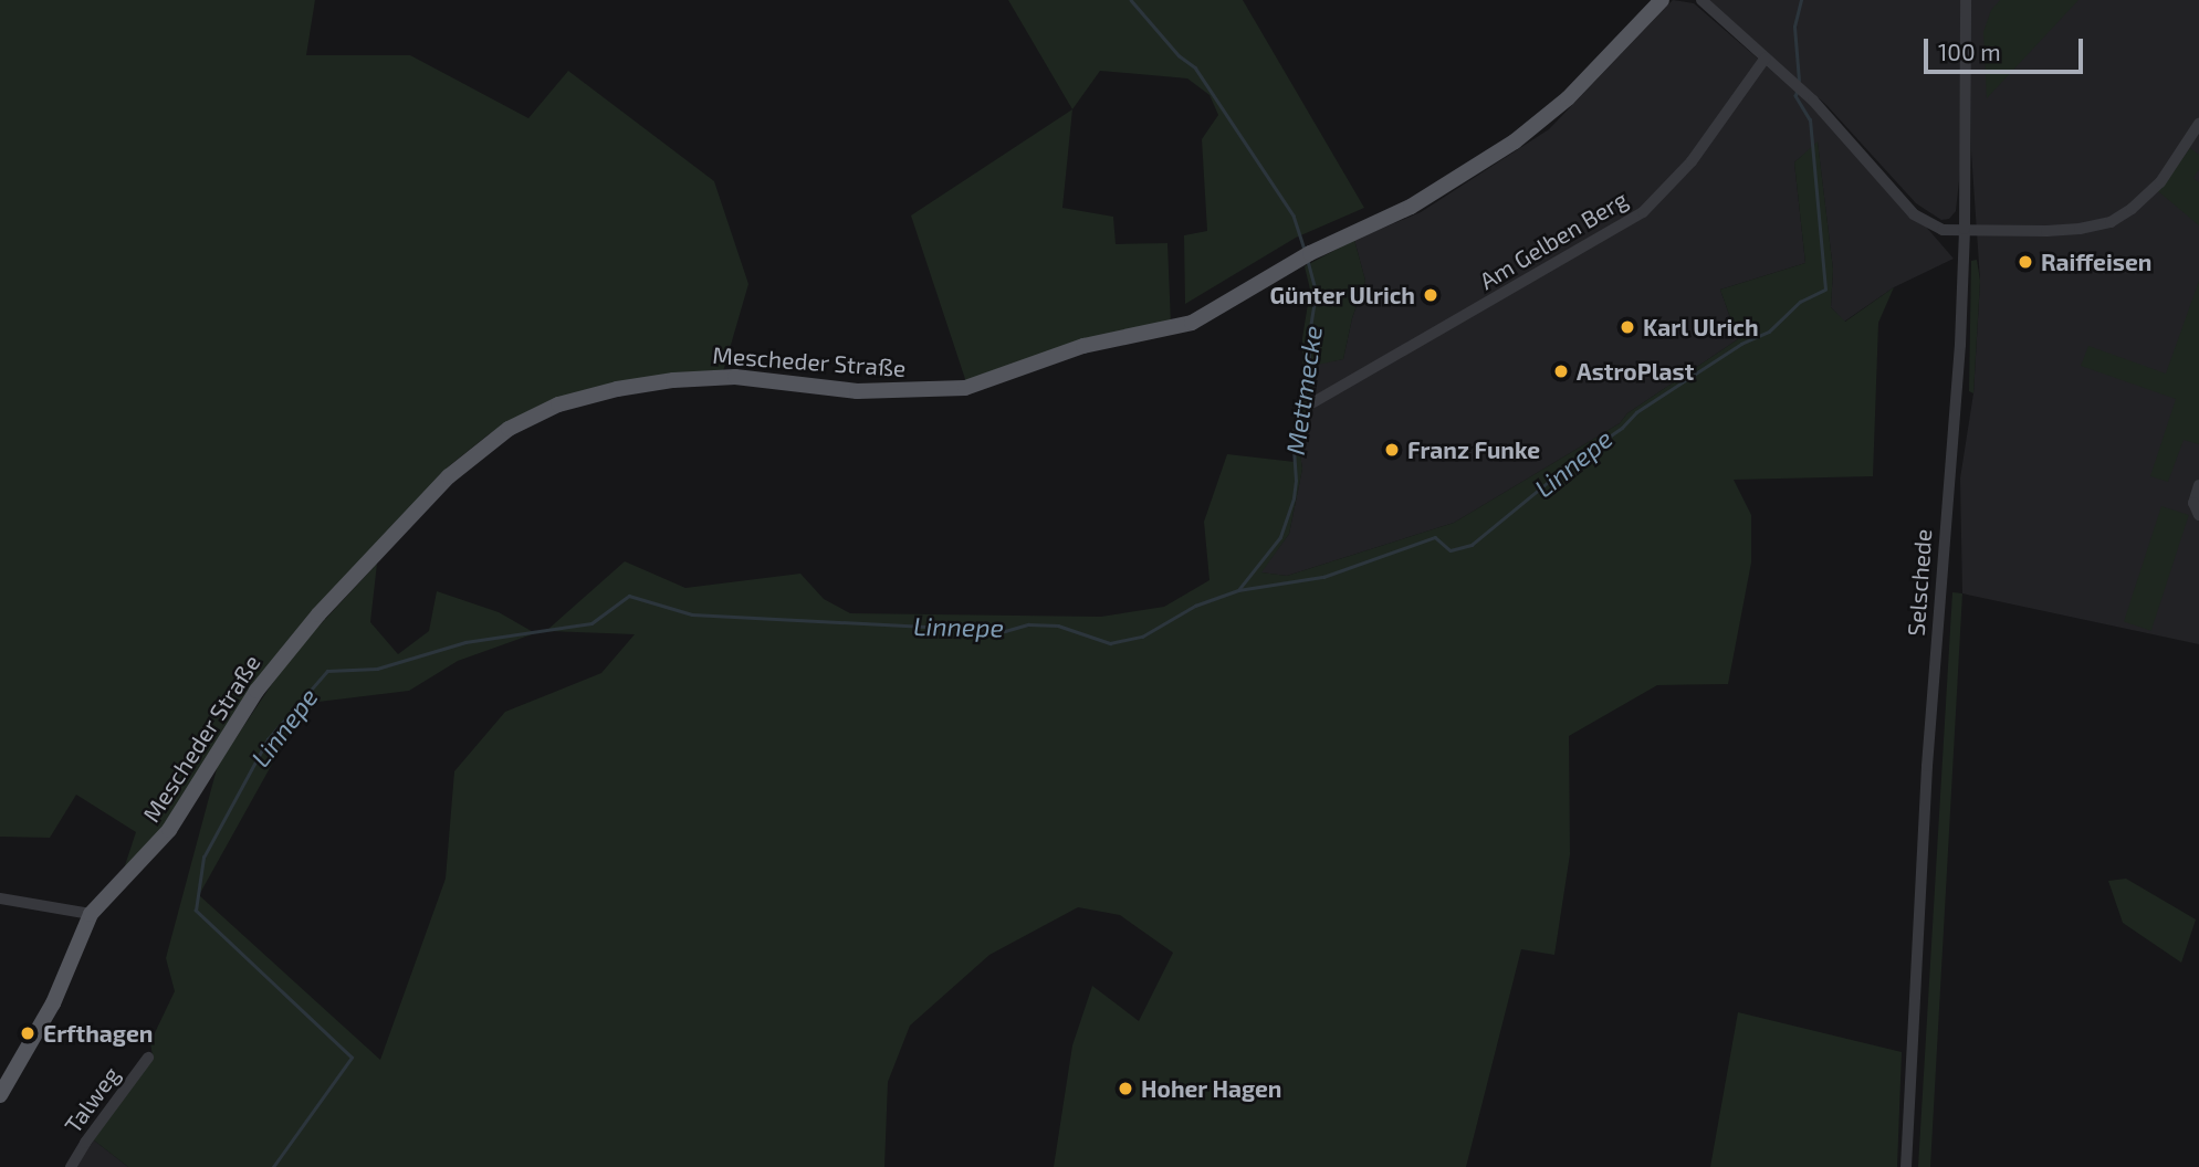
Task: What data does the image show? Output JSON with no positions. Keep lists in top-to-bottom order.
{
  "streets": {
    "main road": ["Mescheder Straße"],
    "street": ["Am Gelben Berg", "Selschede", "Talweg"]
  },
  "water": ["Mettmecke", "Linnepe"],
  "places": [
    "Raiffeisen",
    "Günter Ulrich",
    "Karl Ulrich",
    "AstroPlast",
    "Franz Funke",
    "Erfthagen",
    "Hoher Hagen"
  ],
  "scale_bar": "100 m"
}
